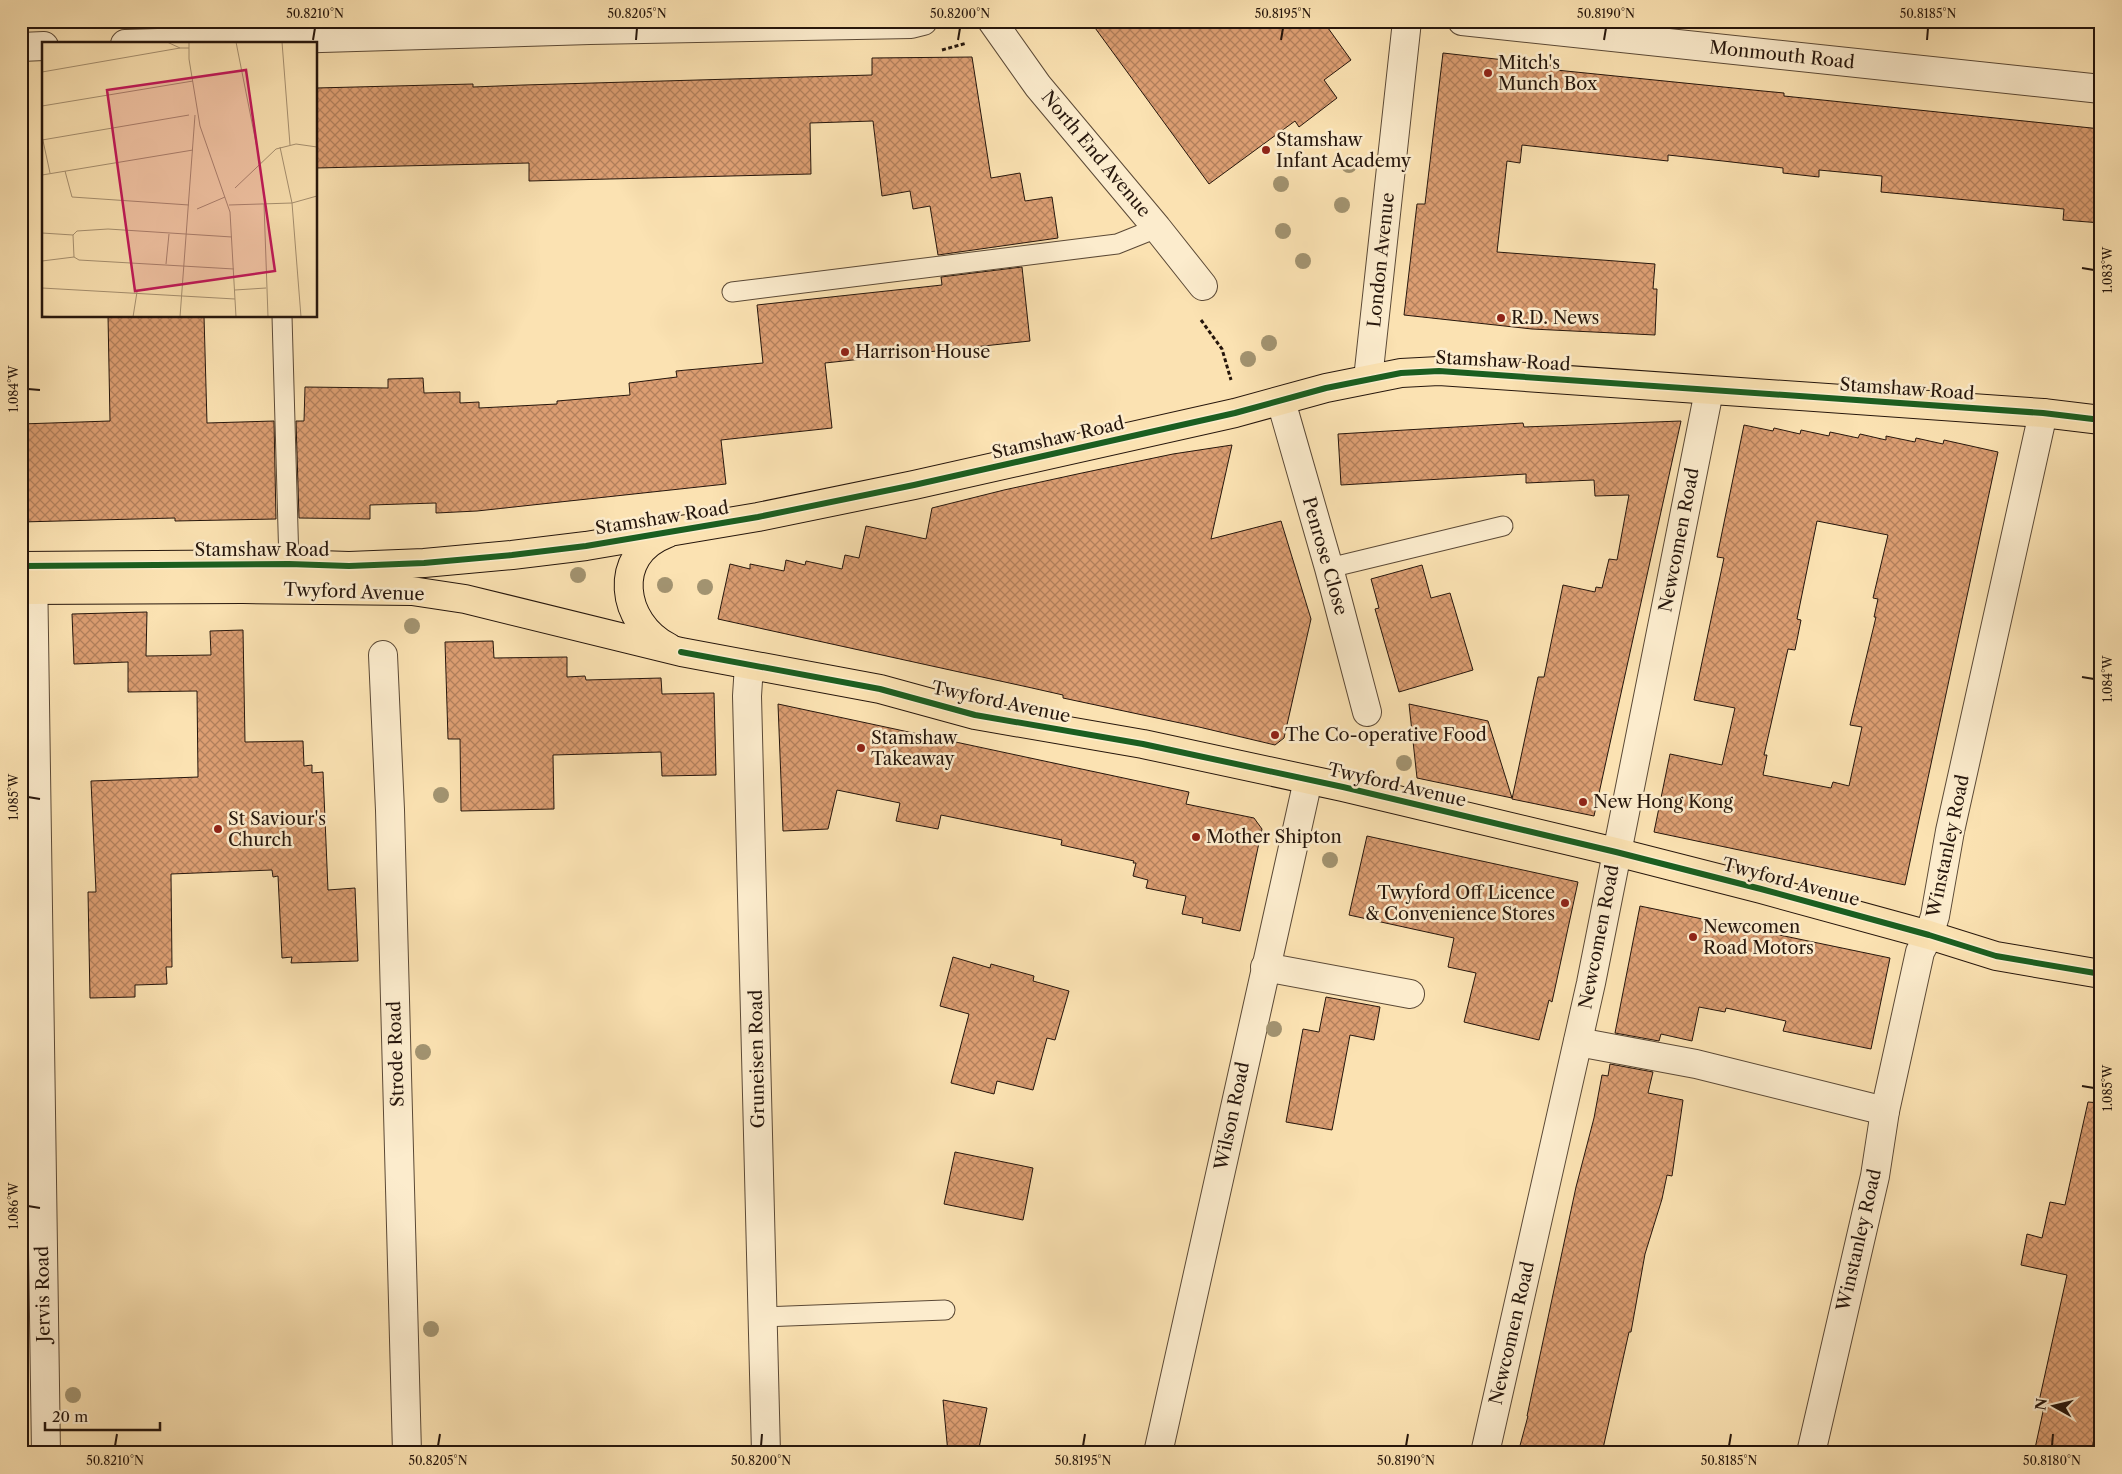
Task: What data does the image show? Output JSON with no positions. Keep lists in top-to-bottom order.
{
  "streets": {
    "main road": ["Stamshaw Road", "Twyford Avenue"],
    "street": [
      "Monmouth Road",
      "North End Avenue",
      "London Avenue",
      "Newcomen Road",
      "Penrose Close",
      "Winstanley Road",
      "Strode Road",
      "Gruneisen Road",
      "Wilson Road",
      "Jervis Road"
    ]
  },
  "crossings": [
    ["London Avenue", "Stamshaw Road"],
    ["Stamshaw Road", "Newcomen Road"],
    ["Stamshaw Road", "Penrose Close"],
    ["Stamshaw Road", "Twyford Avenue"],
    ["Stamshaw Road", "Winstanley Road"],
    ["Stamshaw Road", "Jervis Road"],
    ["Newcomen Road", "Twyford Avenue"],
    ["Twyford Avenue", "Winstanley Road"],
    ["Twyford Avenue", "Gruneisen Road"],
    ["Twyford Avenue", "Wilson Road"],
    ["Twyford Avenue", "Jervis Road"]
  ],
  "places": [
    "Mitch's Munch Box",
    "Stamshaw Infant Academy",
    "R.D. News",
    "Harrison House",
    "The Co-operative Food",
    "Stamshaw Takeaway",
    "New Hong Kong",
    "St Saviour's Church",
    "Mother Shipton",
    "Twyford Off Licence & Convenience Stores",
    "Newcomen Road Motors"
  ],
  "scale_bar": "20 m",
  "north": "left",
  "coordinates": [
    "50.8210°N",
    "50.8205°N",
    "50.8200°N",
    "50.8195°N",
    "50.8190°N",
    "50.8185°N",
    "1.083°W",
    "1.084°W",
    "1.085°W",
    "1.086°W",
    "50.8180°N"
  ]
}
